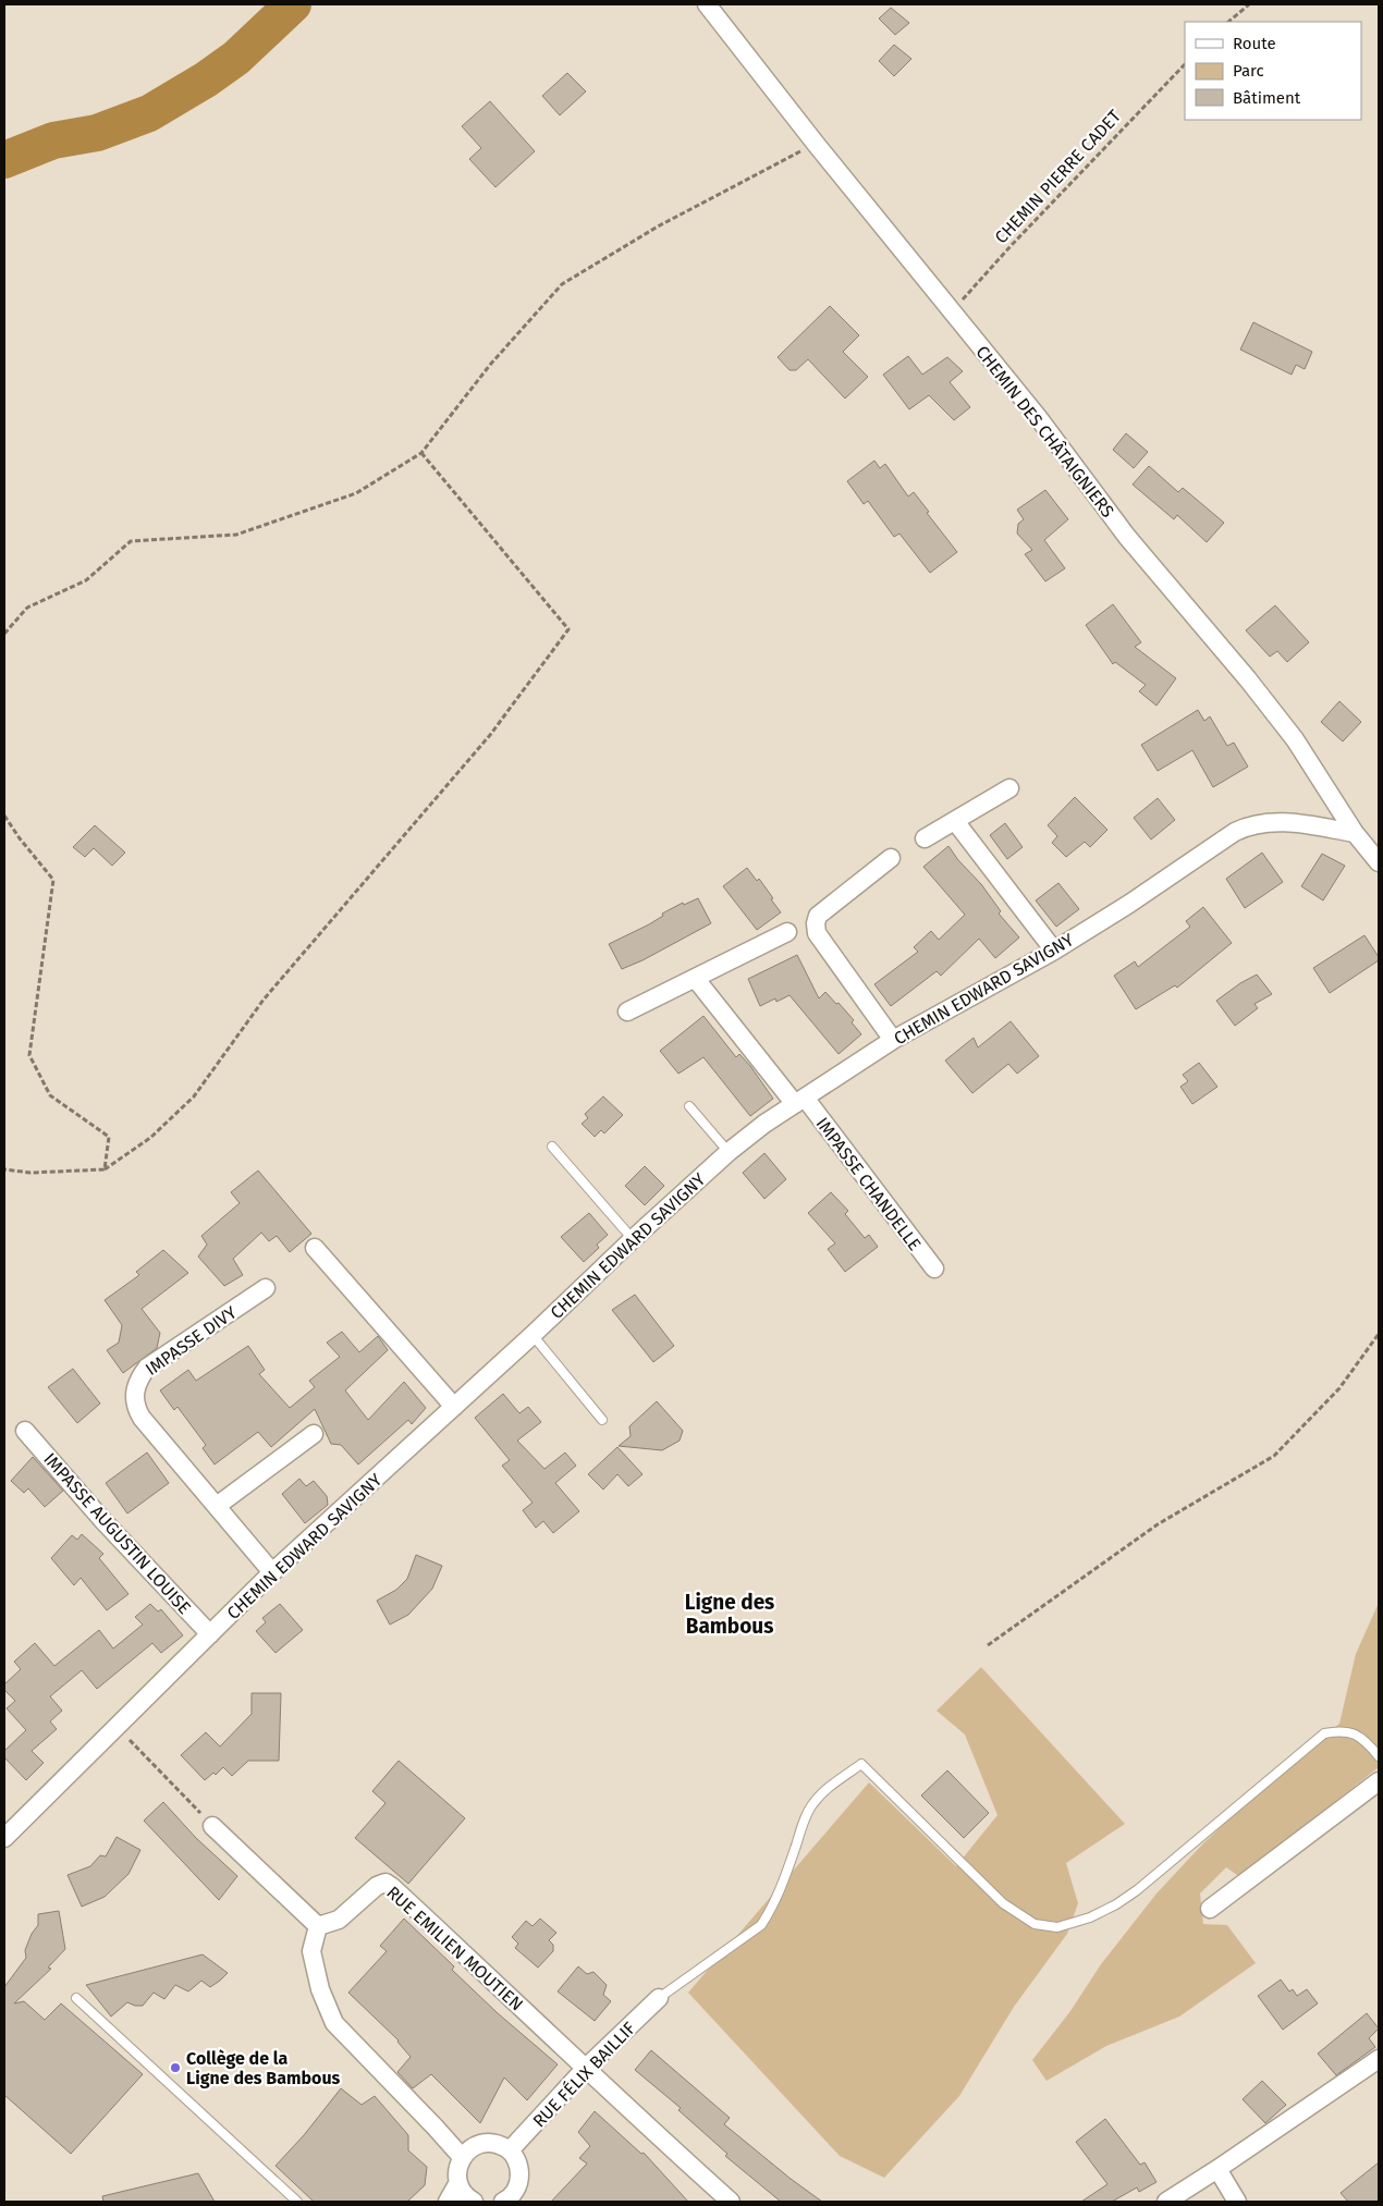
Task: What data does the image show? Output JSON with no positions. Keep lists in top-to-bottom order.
{
  "streets": {
    "street": [
      "CHEMIN DES CHÂTAIGNIERS",
      "CHEMIN EDWARD SAVIGNY",
      "IMPASSE CHANDELLE",
      "IMPASSE DIVY",
      "IMPASSE AUGUSTIN LOUISE",
      "RUE EMILIEN MOUTIEN",
      "RUE FÉLIX BAILLIF"
    ],
    "path": ["CHEMIN PIERRE CADET"]
  },
  "crossings": [
    ["CHEMIN PIERRE CADET", "CHEMIN DES CHÂTAIGNIERS"],
    ["CHEMIN DES CHÂTAIGNIERS", "CHEMIN EDWARD SAVIGNY"],
    ["CHEMIN EDWARD SAVIGNY", "IMPASSE CHANDELLE"],
    ["CHEMIN EDWARD SAVIGNY", "IMPASSE DIVY"],
    ["CHEMIN EDWARD SAVIGNY", "IMPASSE AUGUSTIN LOUISE"],
    ["RUE EMILIEN MOUTIEN", "RUE FÉLIX BAILLIF"]
  ],
  "districts": ["Ligne des Bambous"],
  "places": ["Collège de la Ligne des Bambous"],
  "legend": ["Route", "Parc", "Bâtiment"]
}
